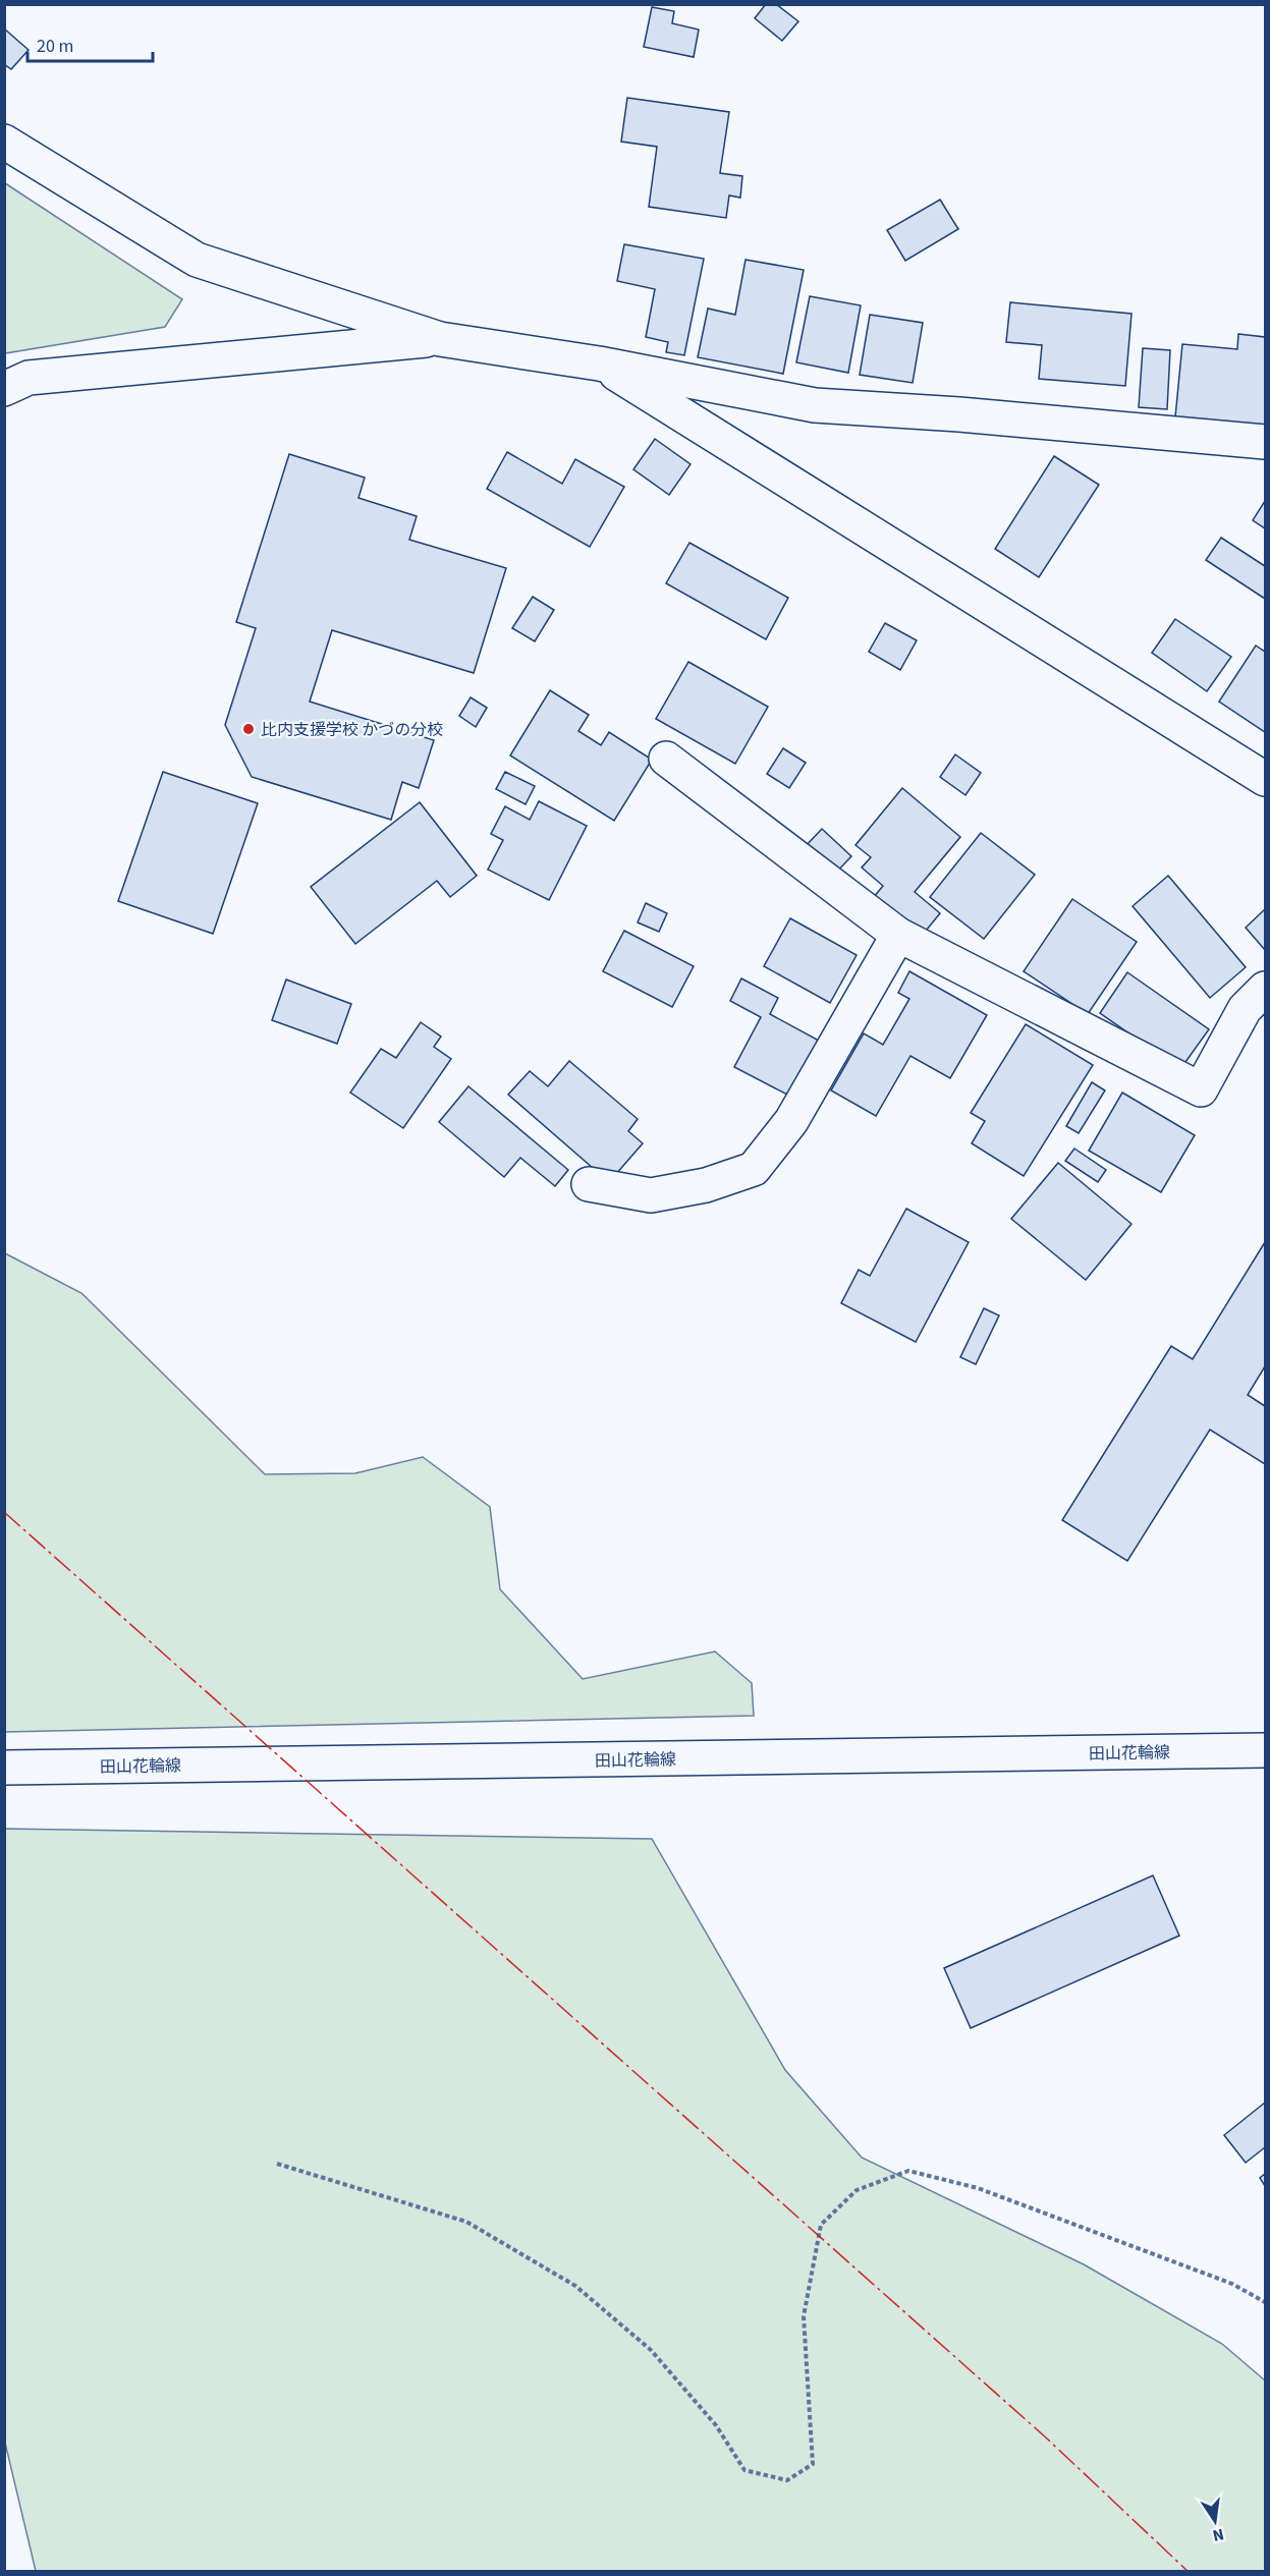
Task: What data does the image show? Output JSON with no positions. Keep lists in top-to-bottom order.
{
  "streets": {
    "street": ["田山花輪線"]
  },
  "places": ["比内支援学校 かづの分校"],
  "scale_bar": "20 m",
  "north": "bottom"
}
